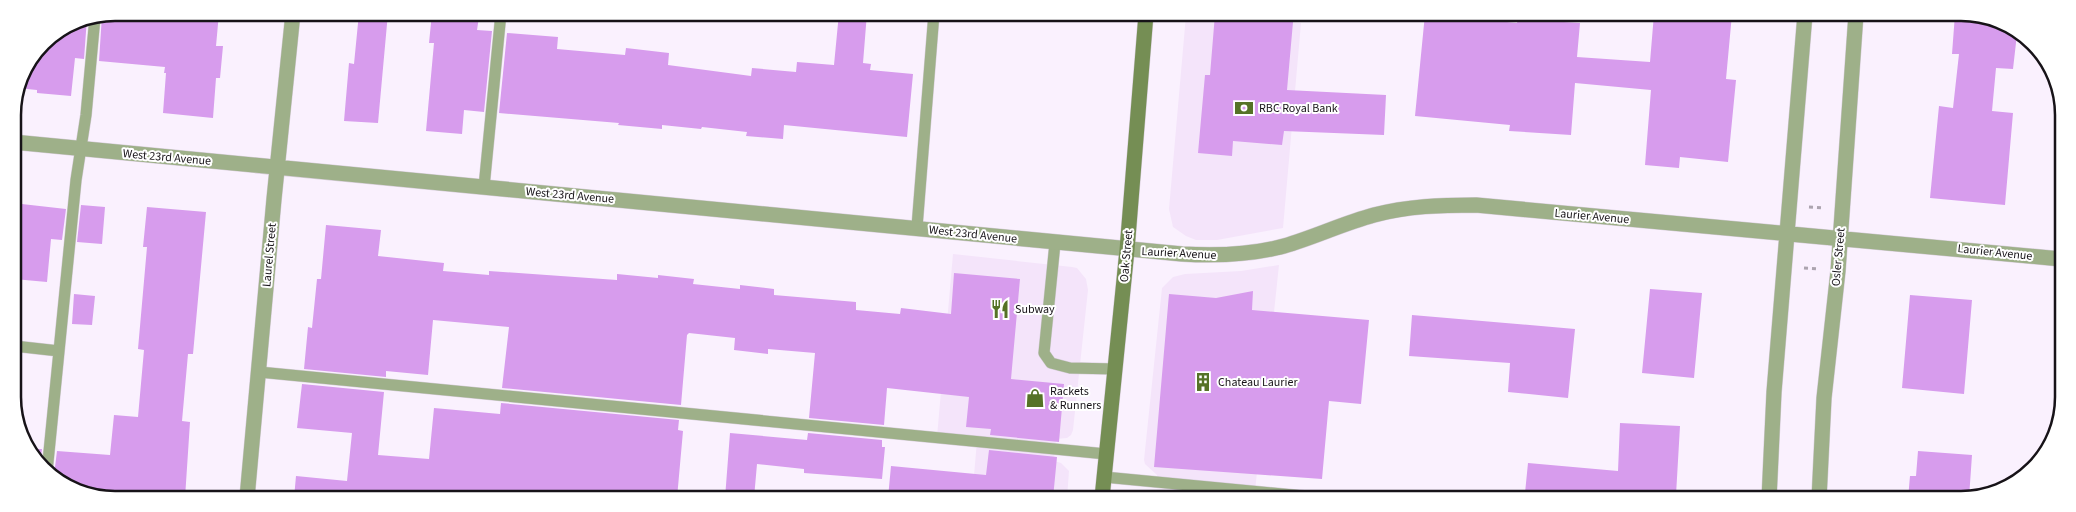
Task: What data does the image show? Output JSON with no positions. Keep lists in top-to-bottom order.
{
  "streets": {
    "main road": ["Oak Street"],
    "street": [
      "West 23rd Avenue",
      "Laurier Avenue",
      "Laurel Street",
      "Osler Street"
    ]
  },
  "crossings": [
    ["West 23rd Avenue", "Laurier Avenue"],
    ["West 23rd Avenue", "Laurel Street"],
    ["West 23rd Avenue", "Oak Street"],
    ["Laurier Avenue", "Oak Street"],
    ["Laurier Avenue", "Osler Street"]
  ],
  "places": {
    "bank": ["RBC Royal Bank"],
    "restaurant": ["Subway"],
    "building": ["Chateau Laurier"],
    "shop": ["Rackets & Runners"]
  }
}
